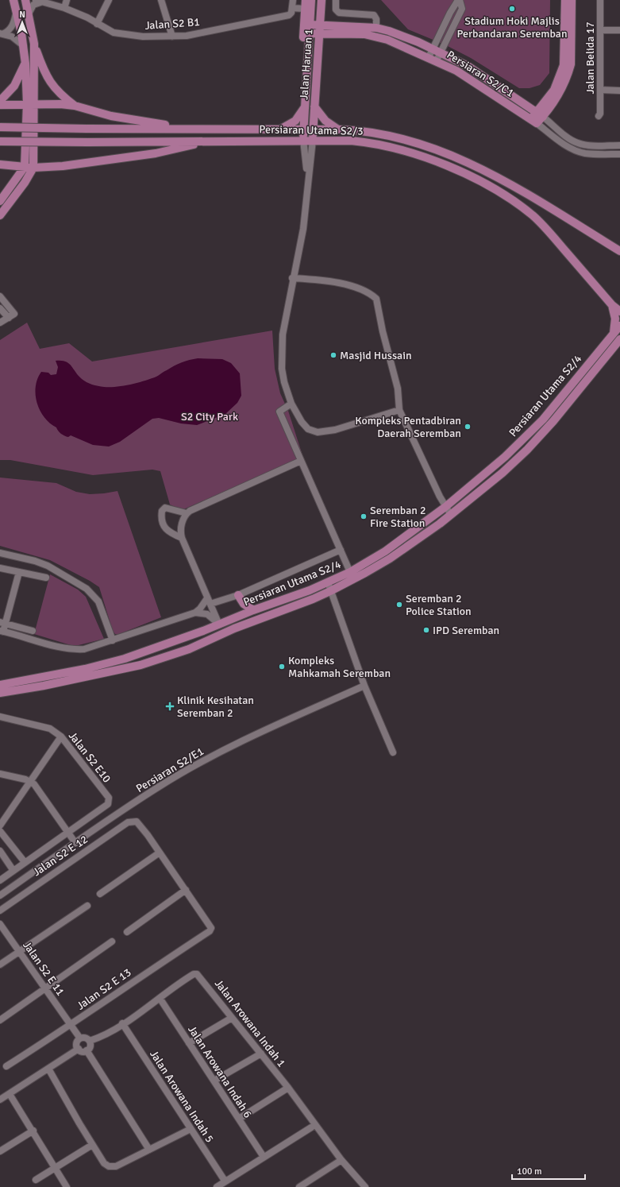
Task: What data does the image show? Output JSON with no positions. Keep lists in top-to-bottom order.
{
  "streets": {
    "main road": [
      "Jalan Haruan 1",
      "Persiaran S2/C1",
      "Persiaran Utama S2/3",
      "Persiaran Utama S2/4"
    ],
    "street": [
      "Jalan S2 B1",
      "Jalan Belida 17",
      "Jalan S2 E10",
      "Persiaran S2/E1",
      "Jalan S2 E 12",
      "Jalan S2 E 11",
      "Jalan S2 E 13",
      "Jalan Arowana Indah 1",
      "Jalan Arowana Indah 6",
      "Jalan Arowana Indah 5"
    ]
  },
  "crossings": [
    ["Jalan Haruan 1", "Persiaran S2/C1"],
    ["Jalan Haruan 1", "Persiaran Utama S2/3"],
    ["Jalan S2 E 11", "Jalan S2 E 13"],
    ["Jalan S2 E 11", "Jalan Arowana Indah 1"],
    ["Jalan Arowana Indah 1", "Jalan Arowana Indah 6"],
    ["Jalan Arowana Indah 1", "Jalan Arowana Indah 5"]
  ],
  "parks": ["S2 City Park"],
  "places": {
    "other": [
      "Stadium Hoki Majlis Perbandaran Seremban",
      "Masjid Hussain",
      "Kompleks Pentadbiran Daerah Seremban",
      "Seremban 2 Fire Station",
      "Seremban 2 Police Station",
      "IPD Seremban",
      "Kompleks Mahkamah Seremban"
    ],
    "health": ["Klinik Kesihatan Seremban 2"]
  },
  "scale_bar": "100 m",
  "north": "top"
}
